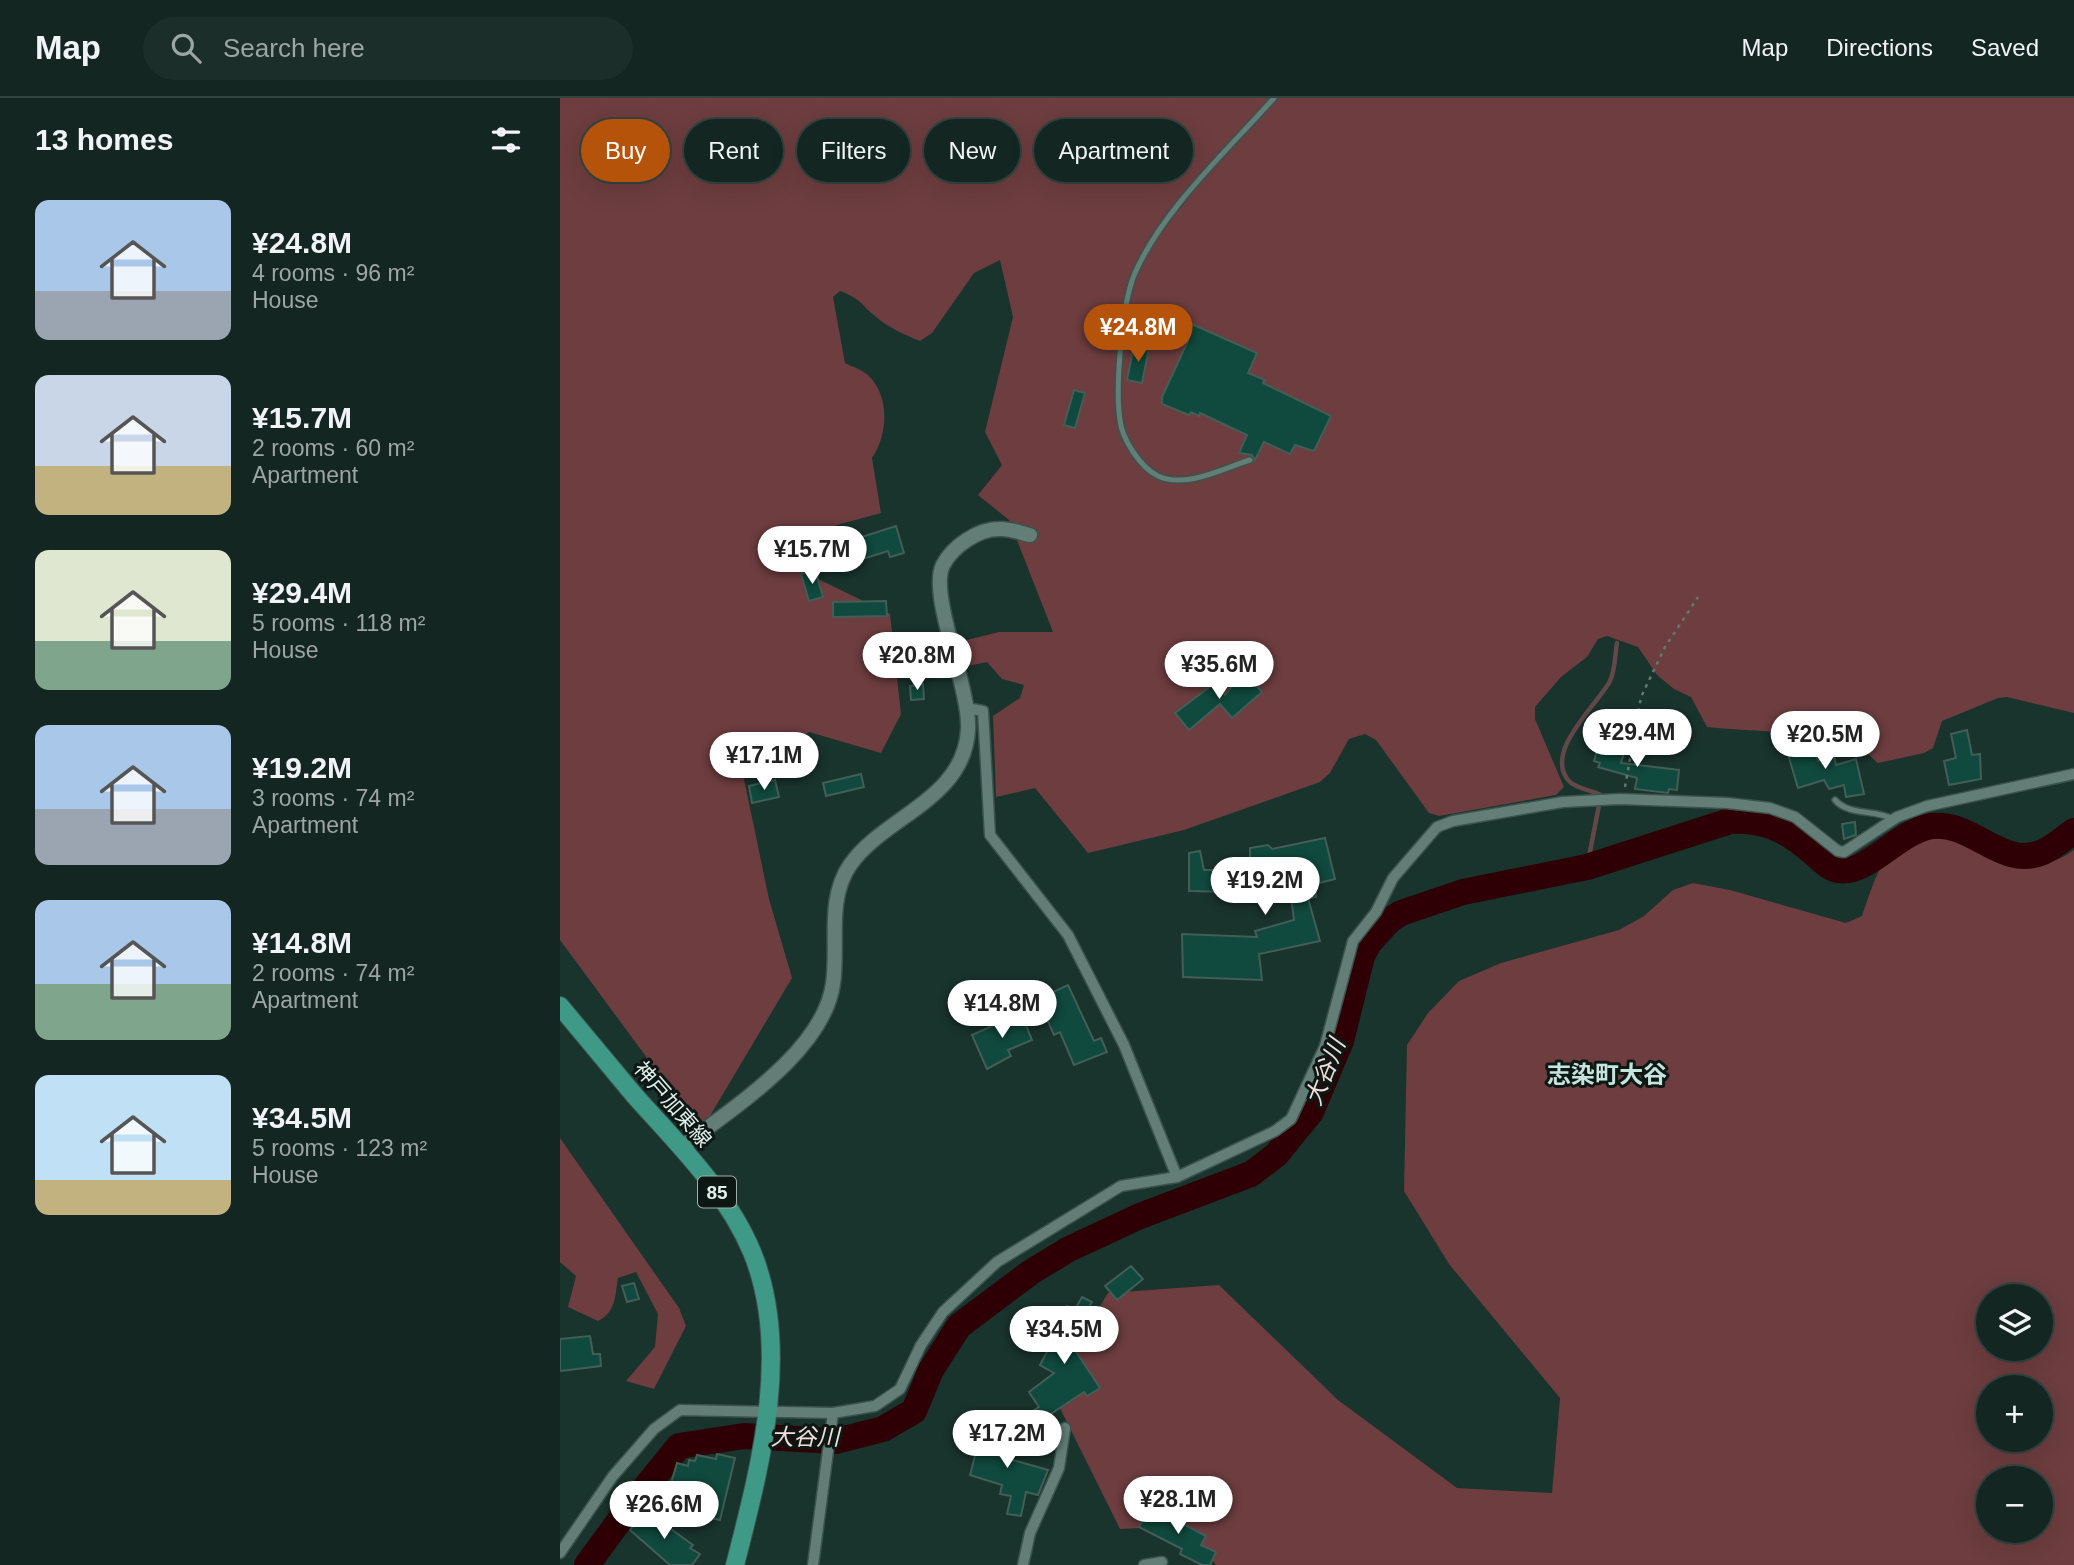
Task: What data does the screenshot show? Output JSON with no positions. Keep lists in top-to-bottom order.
{
  "streets": {
    "main road": ["神戸加東線", "85"]
  },
  "districts": ["志染町大谷"],
  "water": ["大谷川"],
  "page": {
    "header": "Map",
    "search": "Search here",
    "nav": ["Map", "Directions", "Saved"],
    "heading": "13 homes",
    "chip": [
      "Buy",
      "Rent",
      "Filters",
      "New",
      "Apartment"
    ],
    "list": [
      {
        "name": "¥24.8M",
        "note": "4 rooms · 96 m² · House"
      },
      {
        "name": "¥15.7M",
        "note": "2 rooms · 60 m² · Apartment"
      },
      {
        "name": "¥29.4M",
        "note": "5 rooms · 118 m² · House"
      },
      {
        "name": "¥19.2M",
        "note": "3 rooms · 74 m² · Apartment"
      },
      {
        "name": "¥14.8M",
        "note": "2 rooms · 74 m² · Apartment"
      },
      {
        "name": "¥34.5M",
        "note": "5 rooms · 123 m² · House"
      }
    ],
    "price": [
      "¥24.8M",
      "¥15.7M",
      "¥20.8M",
      "¥35.6M",
      "¥29.4M",
      "¥20.5M",
      "¥17.1M",
      "¥19.2M",
      "¥14.8M",
      "¥34.5M",
      "¥17.2M",
      "¥28.1M",
      "¥26.6M"
    ],
    "map_buttons": ["+", "−"]
  }
}
